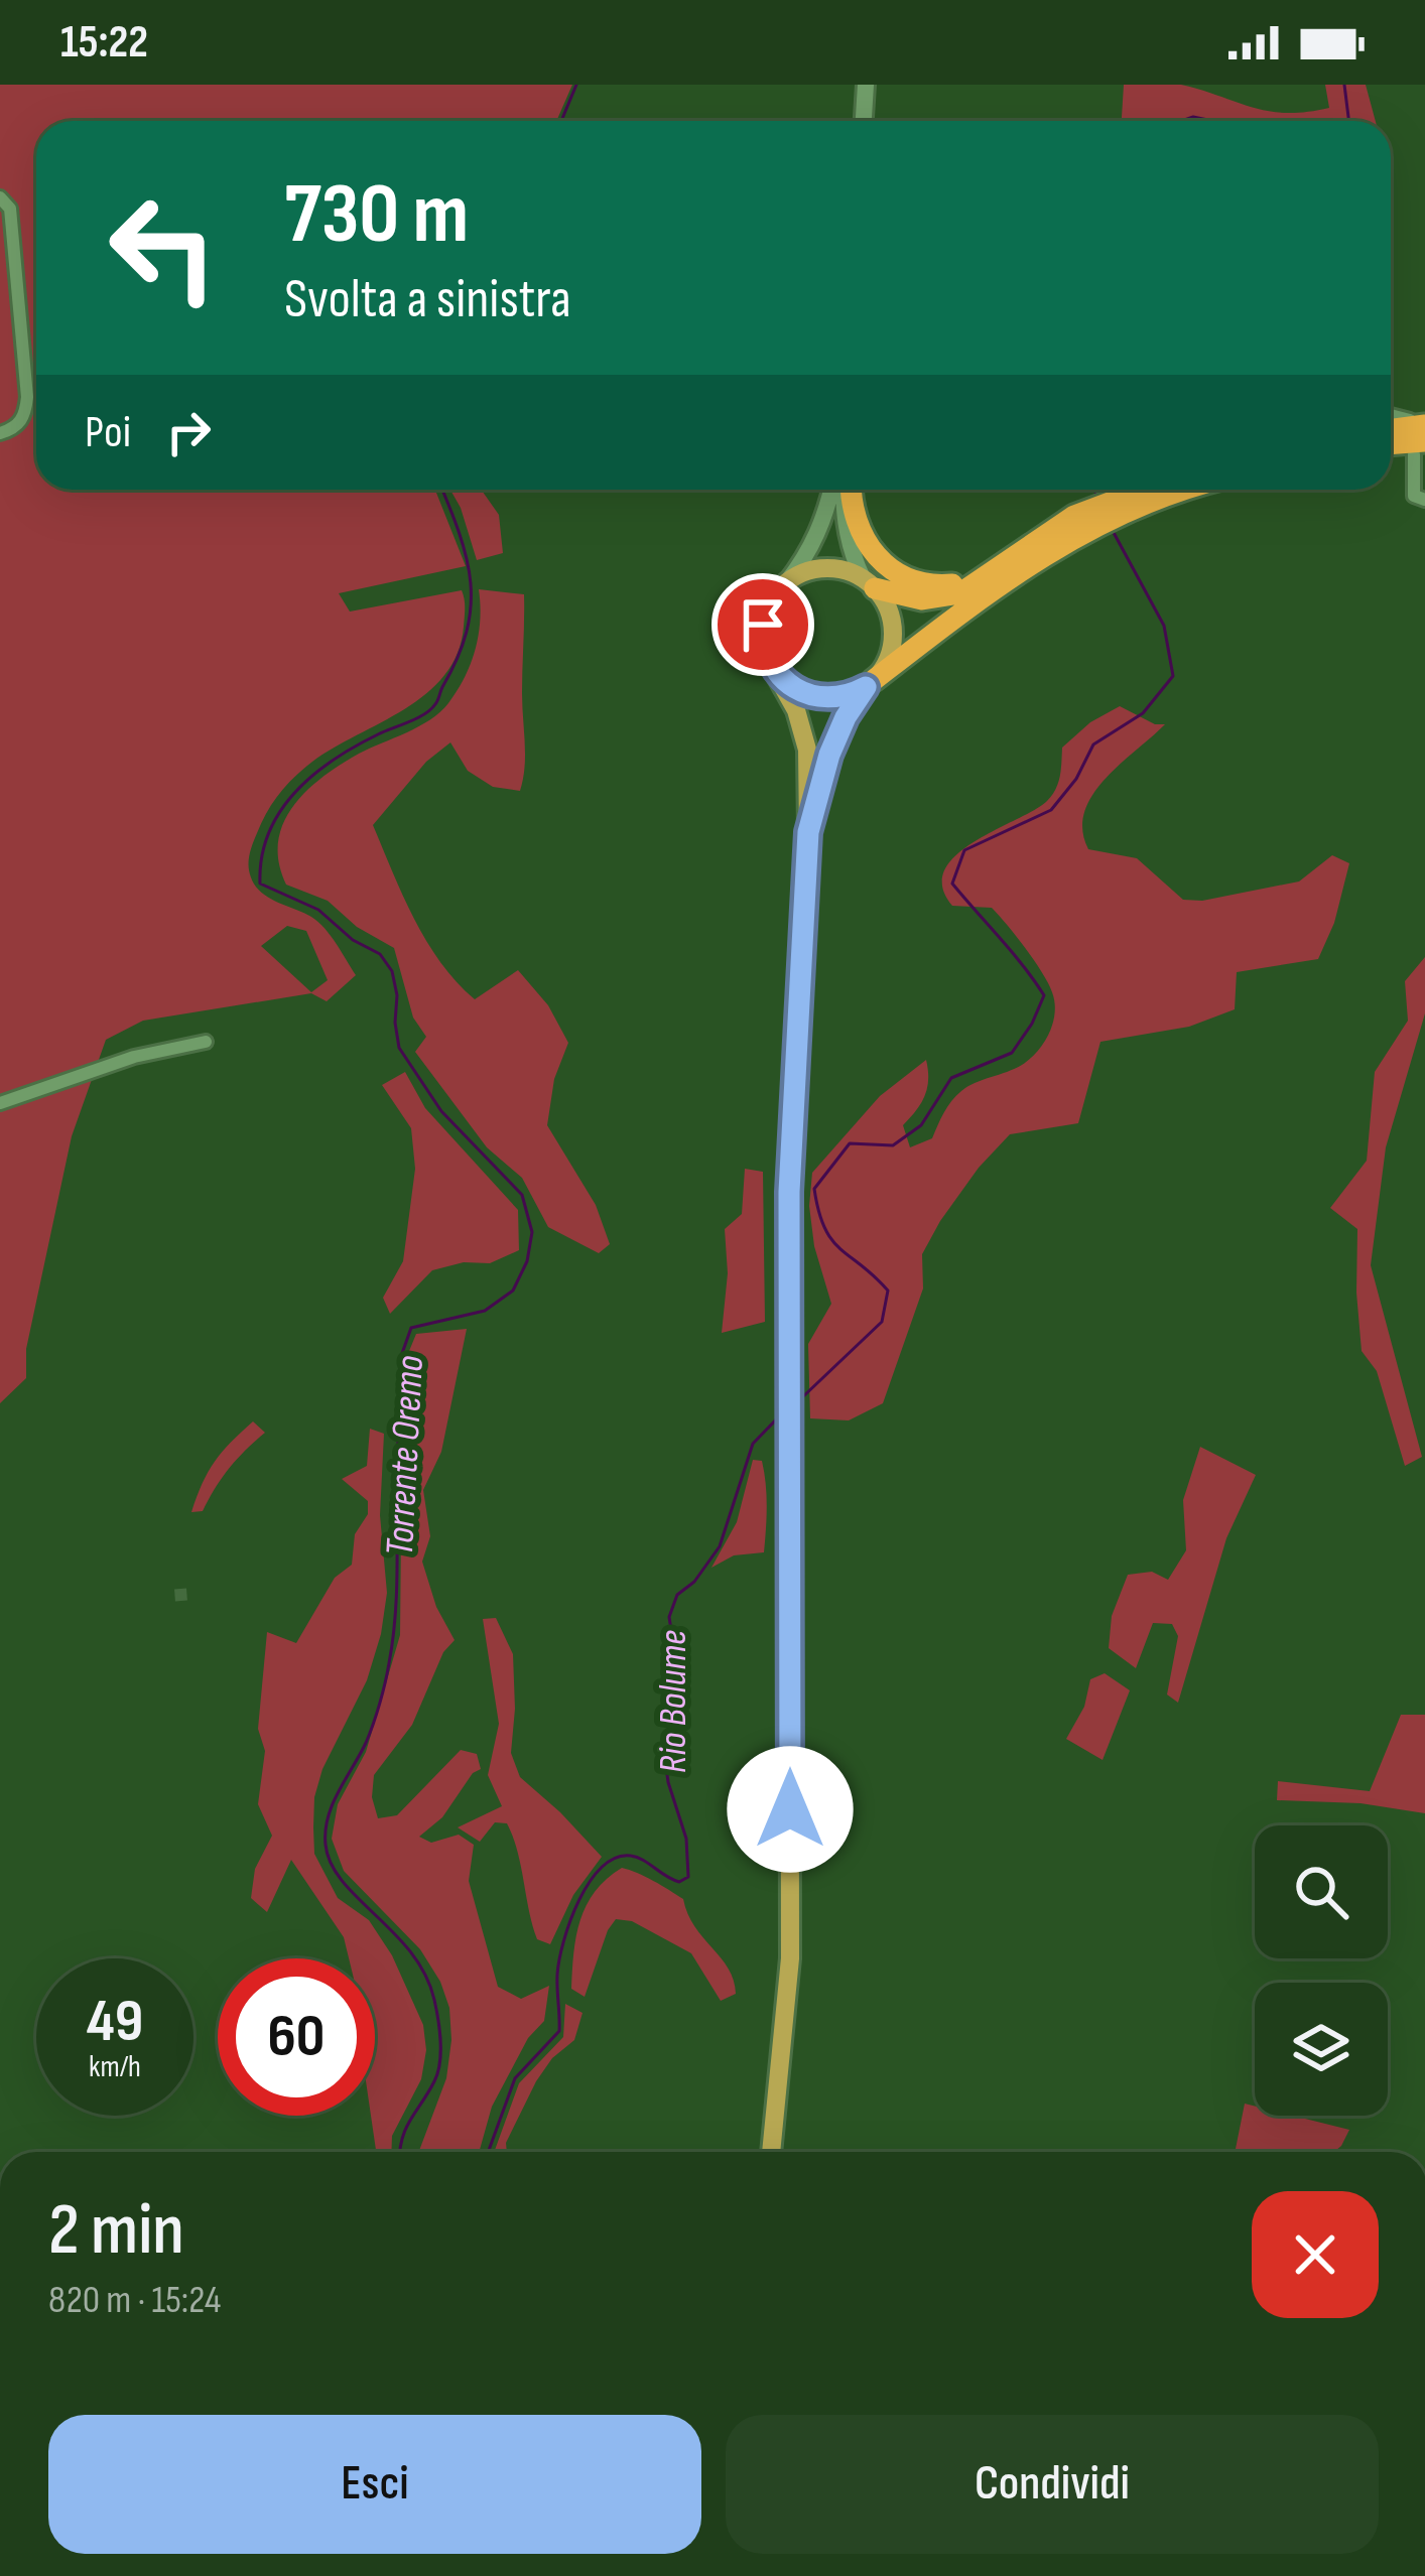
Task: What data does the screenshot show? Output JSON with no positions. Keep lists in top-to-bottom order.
{
  "water": ["Torrente Oremo", "Rio Bolume"],
  "page": {
    "status": "15:22",
    "turn": ["730 m", "Svolta a sinistra"],
    "then": "Poi",
    "speed": "49 km/h",
    "limit": "60",
    "heading": ["2 min", "820 m · 15:24"],
    "buttons": ["Esci", "Condividi"]
  }
}
